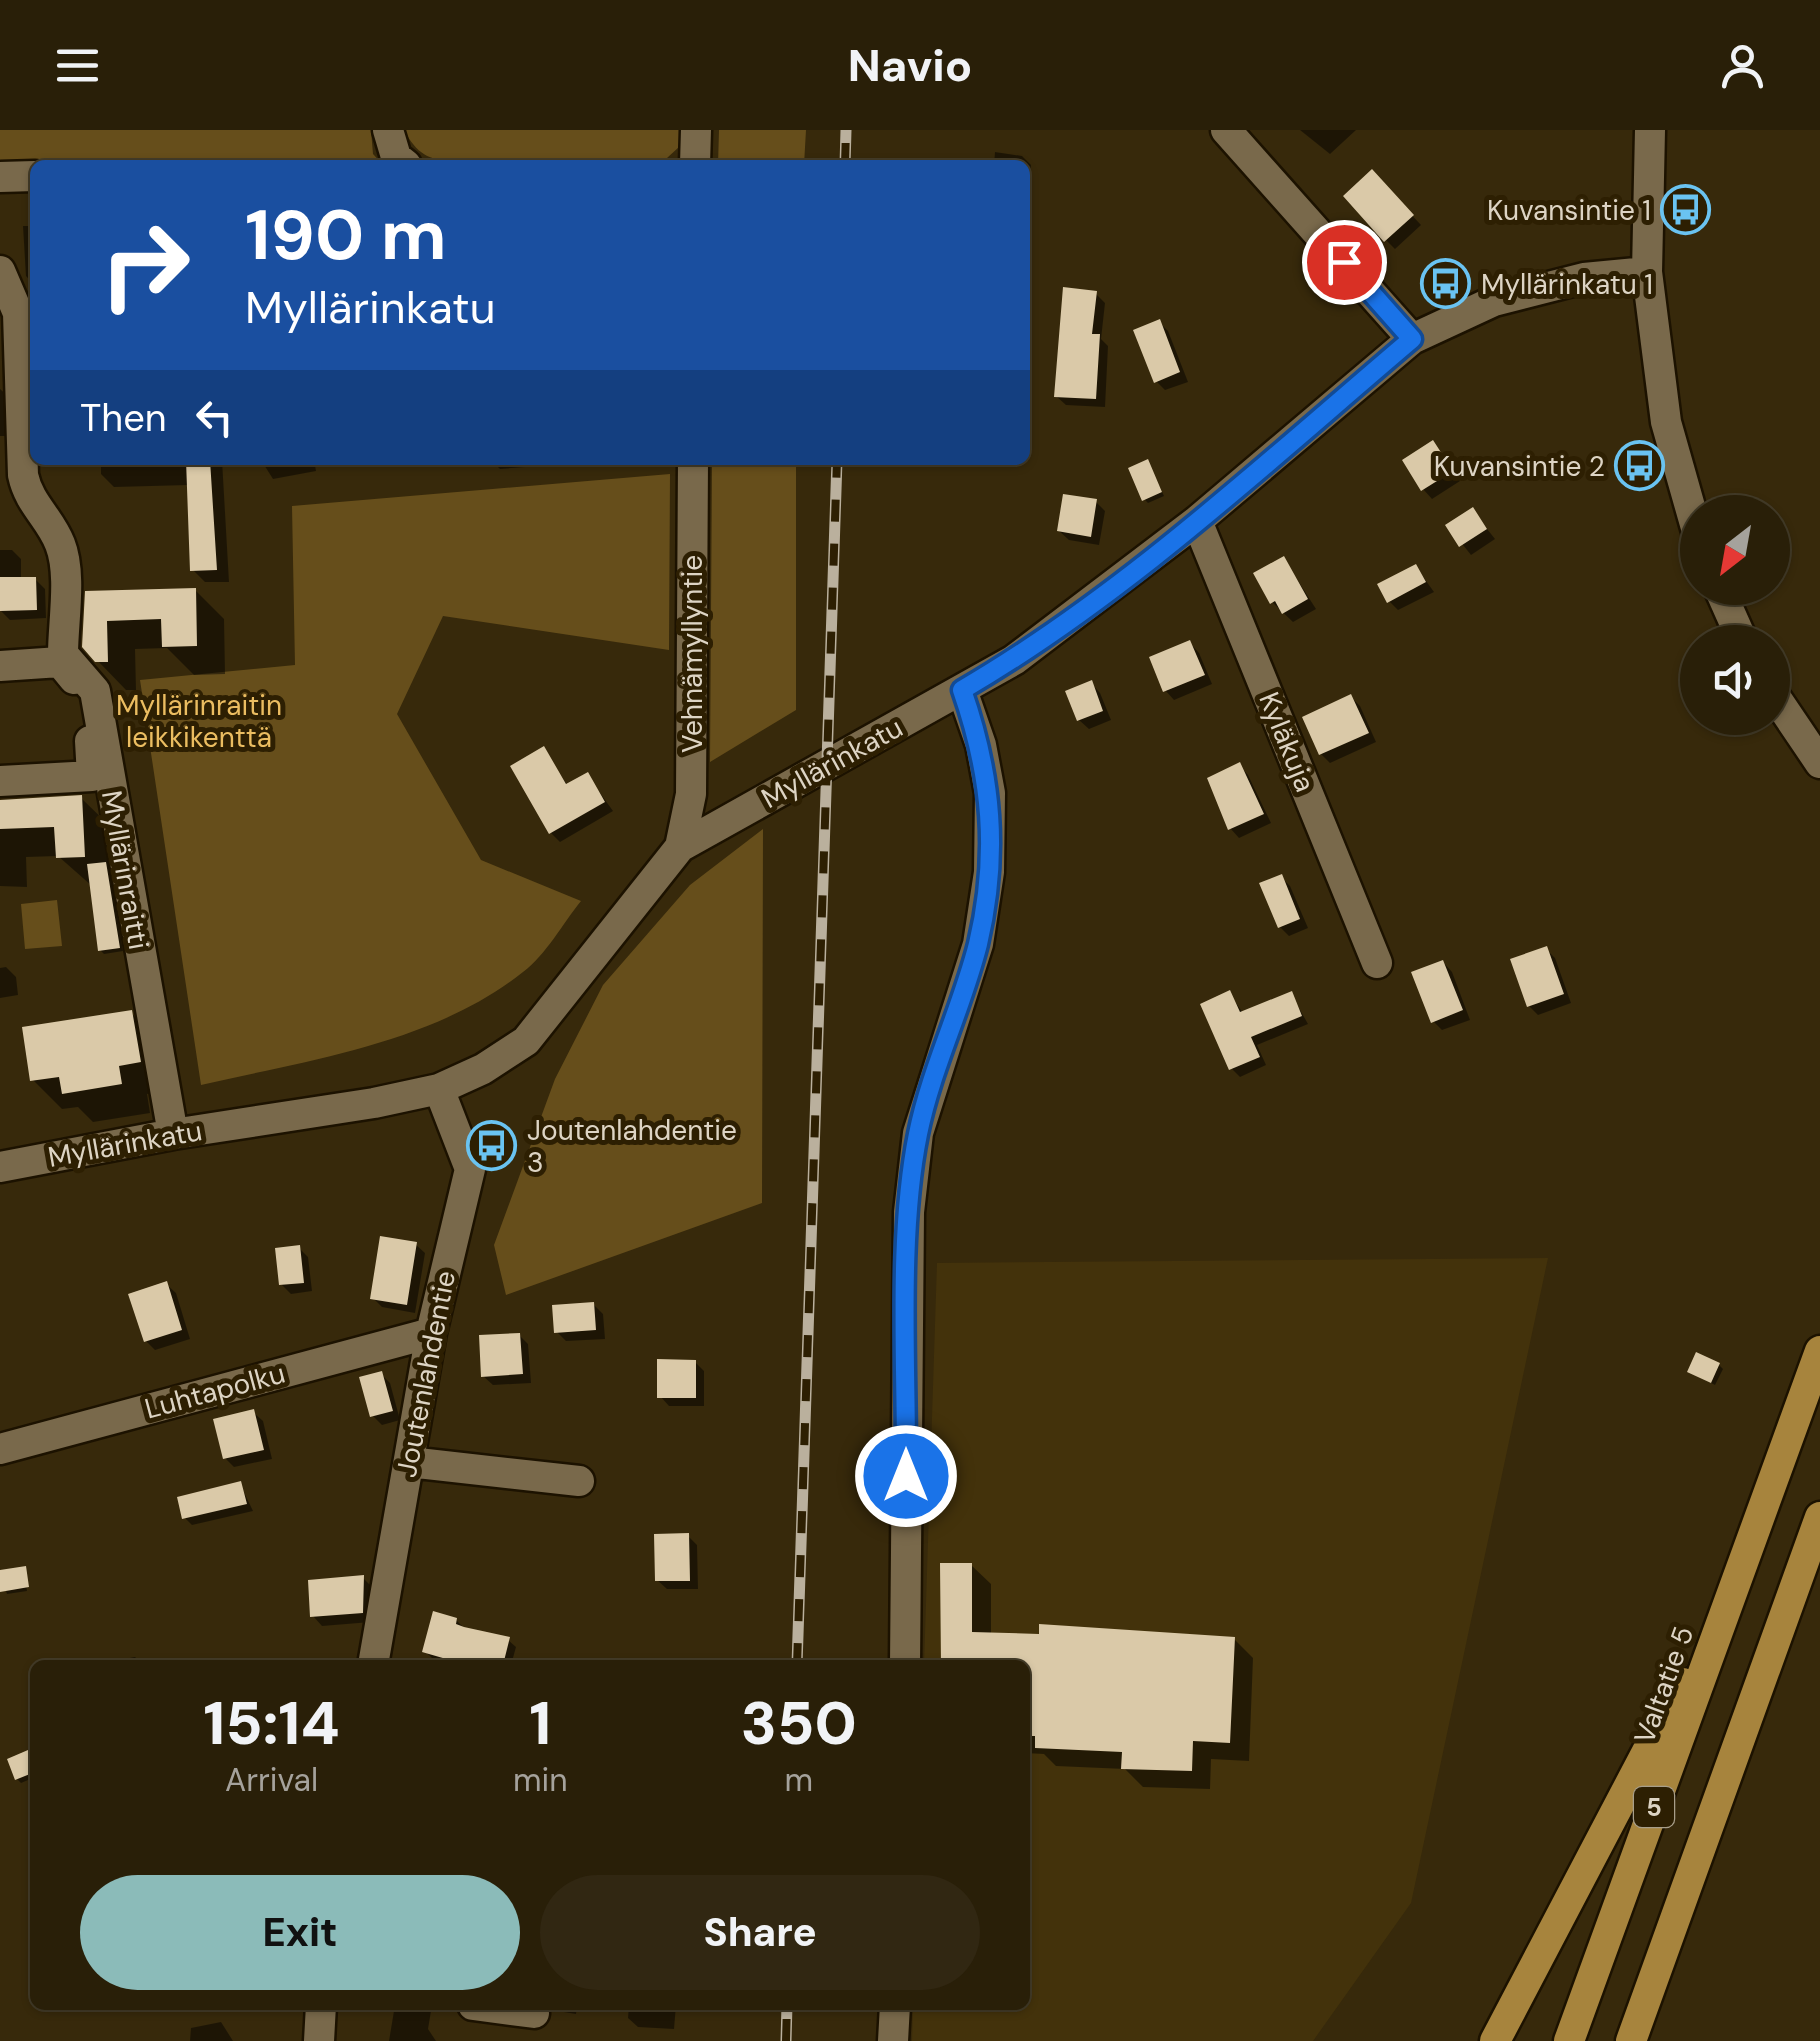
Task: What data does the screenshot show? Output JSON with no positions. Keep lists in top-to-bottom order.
{
  "streets": {
    "highway": ["Valtatie 5", "5"],
    "street": [
      "Vehnämyllyntie",
      "Kyläkuja",
      "Myllärinkatu",
      "Myllärinraitti",
      "Joutenlahdentie",
      "Luhtapolku"
    ]
  },
  "crossings": [
    ["Vehnämyllyntie", "Myllärinkatu"],
    ["Kyläkuja", "Myllärinkatu"],
    ["Myllärinkatu", "Myllärinraitti"],
    ["Myllärinkatu", "Joutenlahdentie"],
    ["Joutenlahdentie", "Luhtapolku"]
  ],
  "parks": ["Myllärinraitin leikkikenttä"],
  "places": {
    "bus stop": [
      "Kuvansintie 1",
      "Myllärinkatu 1",
      "Kuvansintie 2",
      "Joutenlahdentie 3"
    ]
  },
  "north": "bottom left",
  "page": {
    "header": "Navio",
    "turn": ["190 m", "Myllärinkatu"],
    "then": "Then",
    "eta": [
      "15:14",
      "Arrival",
      "1",
      "min",
      "350",
      "m"
    ],
    "buttons": ["Exit", "Share"]
  }
}
